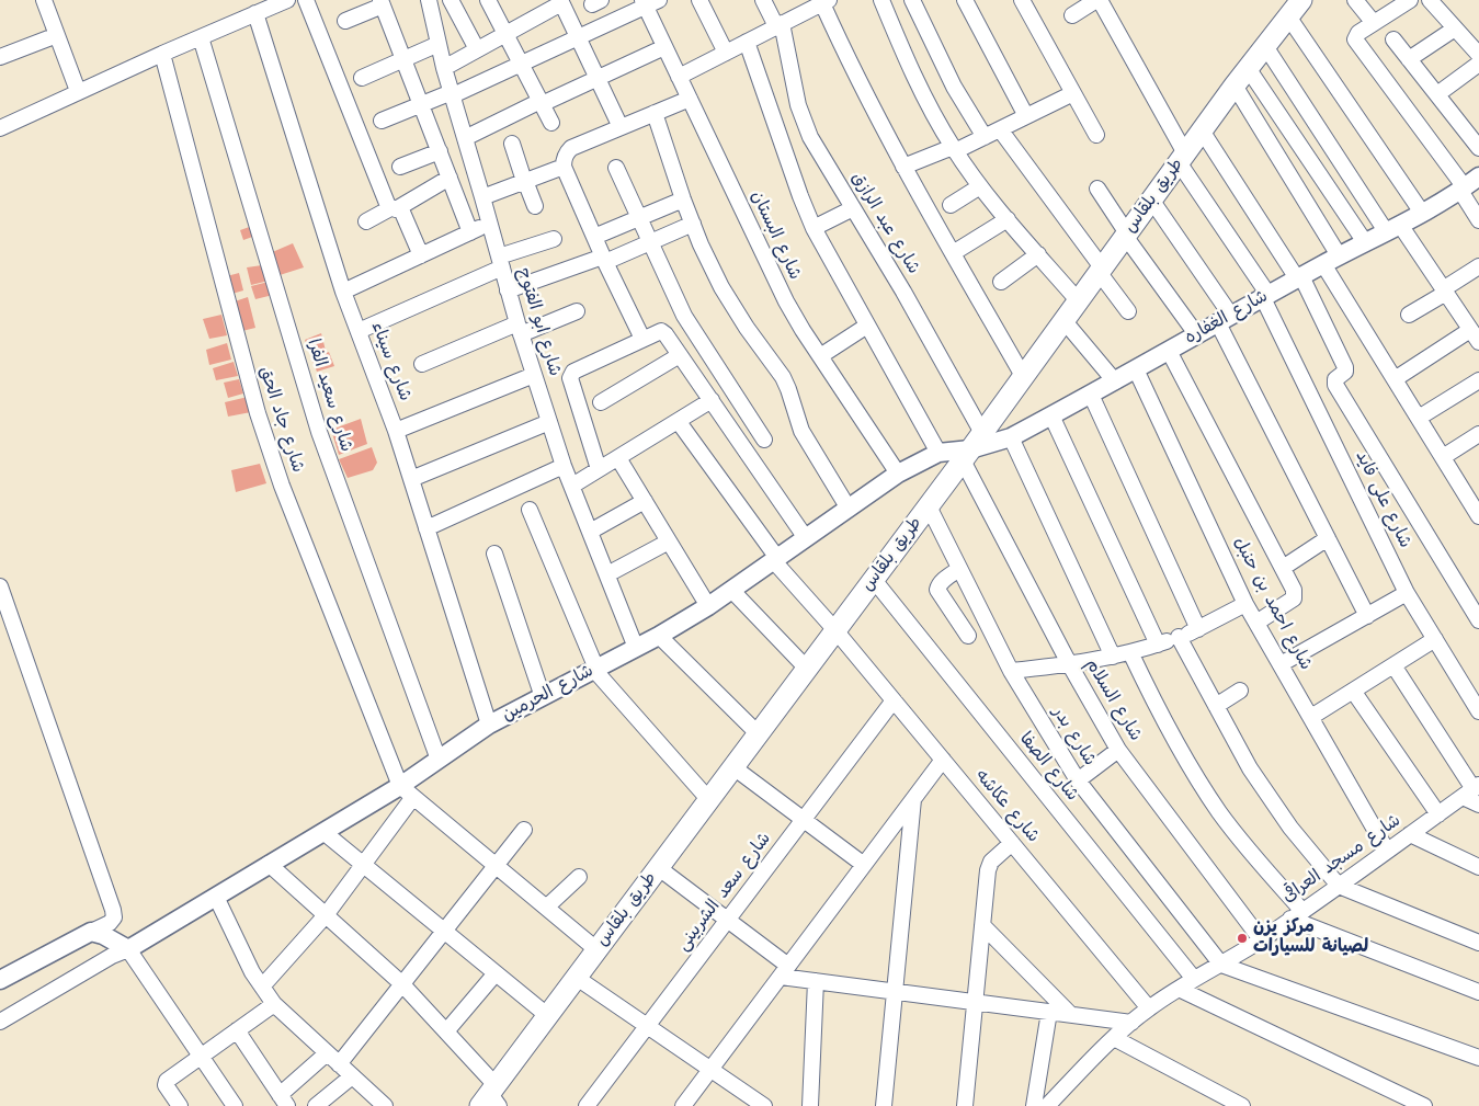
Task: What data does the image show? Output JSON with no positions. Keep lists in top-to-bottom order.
{
  "streets": {
    "main road": ["طريق بلقاس"],
    "street": [
      "شارع عبد الرازق",
      "شارع البستان",
      "شارع الغفاره",
      "شارع ابو الفتوح",
      "شارع سيناء",
      "شارع سعيد الفرا",
      "شارع جاد الحق",
      "شارع على فايد",
      "شارع احمد بن حنبل",
      "شارع الحرمين",
      "شارع السلام",
      "شارع بدر",
      "شارع الصفا",
      "شارع عكاشه",
      "شارع مسجد العراقى",
      "شارع سعد الشربينى"
    ]
  },
  "crossings": [
    ["طريق بلقاس", "شارع عبد الرازق"],
    ["طريق بلقاس", "شارع الغفاره"],
    ["طريق بلقاس", "شارع على فايد"],
    ["طريق بلقاس", "شارع الحرمين"],
    ["طريق بلقاس", "شارع السلام"],
    ["طريق بلقاس", "شارع بدر"],
    ["طريق بلقاس", "شارع الصفا"],
    ["طريق بلقاس", "شارع عكاشه"],
    ["شارع البستان", "شارع الحرمين"],
    ["شارع الغفاره", "شارع على فايد"],
    ["شارع الغفاره", "شارع احمد بن حنبل"],
    ["شارع الغفاره", "شارع الحرمين"],
    ["شارع الغفاره", "شارع السلام"],
    ["شارع ابو الفتوح", "شارع الحرمين"],
    ["شارع سيناء", "شارع الحرمين"],
    ["شارع سعيد الفرا", "شارع الحرمين"],
    ["شارع جاد الحق", "شارع الحرمين"],
    ["شارع احمد بن حنبل", "شارع مسجد العراقى"],
    ["شارع الحرمين", "شارع السلام"],
    ["شارع الحرمين", "شارع عكاشه"],
    ["شارع السلام", "شارع مسجد العراقى"],
    ["شارع بدر", "شارع مسجد العراقى"],
    ["شارع الصفا", "شارع مسجد العراقى"],
    ["شارع عكاشه", "شارع مسجد العراقى"],
    ["شارع عكاشه", "شارع سعد الشربينى"]
  ],
  "places": ["مركز يزن لصيانة للسيارات"]
}
